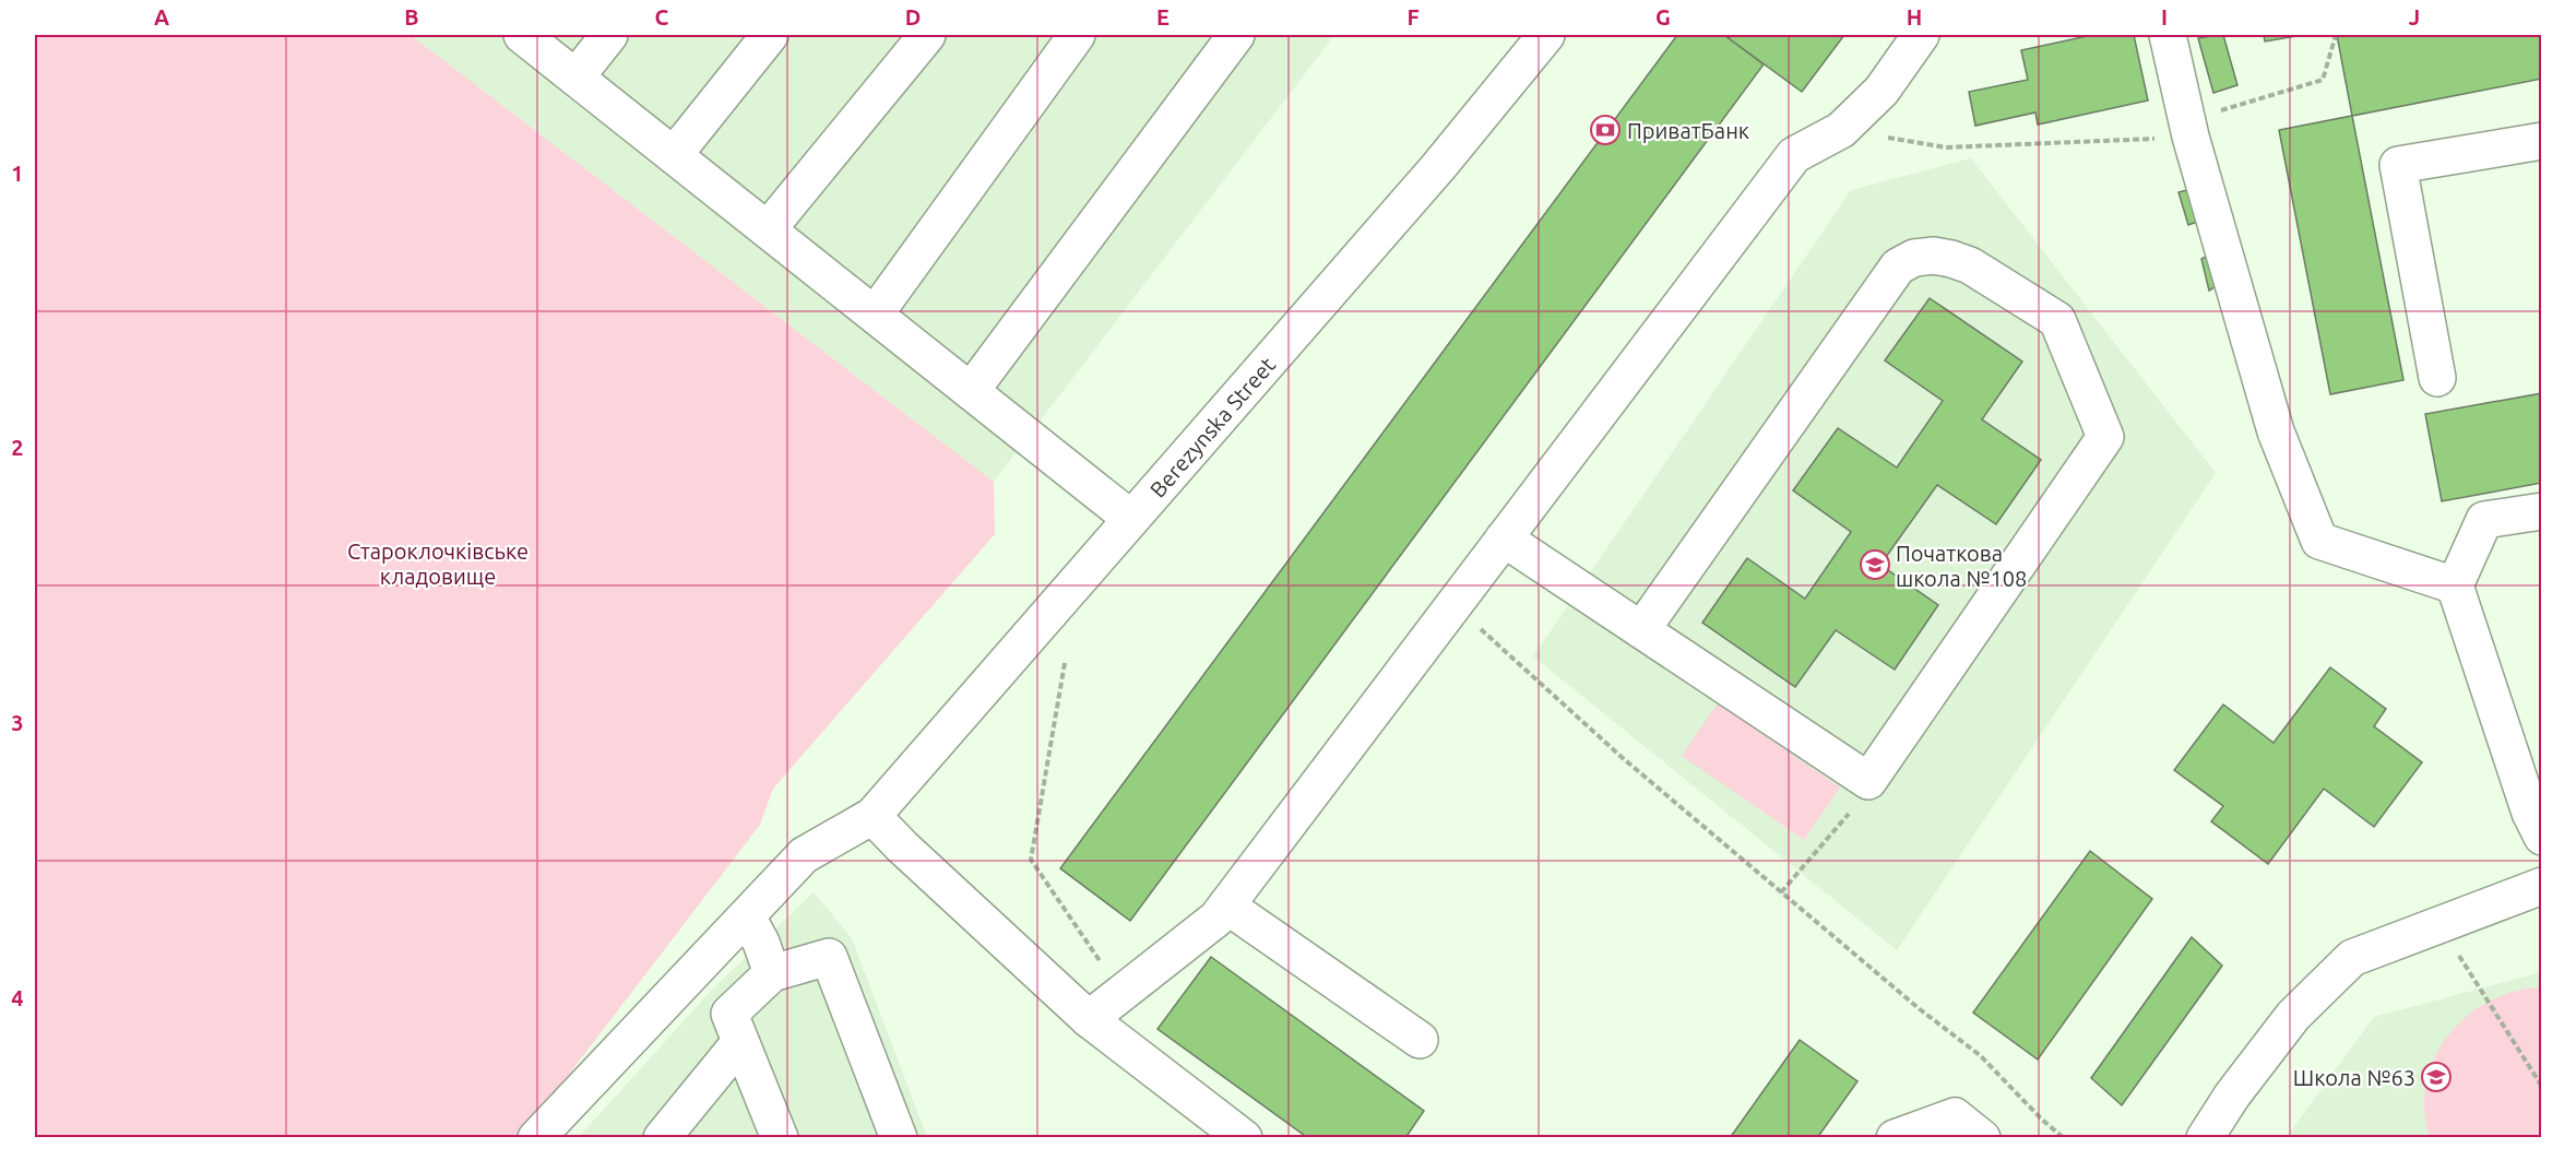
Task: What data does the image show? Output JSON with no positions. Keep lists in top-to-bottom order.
{
  "streets": {
    "street": ["Berezynska Street"]
  },
  "parks": ["Староклочківське кладовище"],
  "places": {
    "bank": ["ПриватБанк"],
    "school or university": ["Початкова школа №108", "Школа №63"]
  },
  "grid": {
    "columns": [
      "A",
      "B",
      "C",
      "D",
      "E",
      "F",
      "G",
      "H",
      "I",
      "J"
    ],
    "rows": [
      "1",
      "2",
      "3",
      "4"
    ]
  }
}
